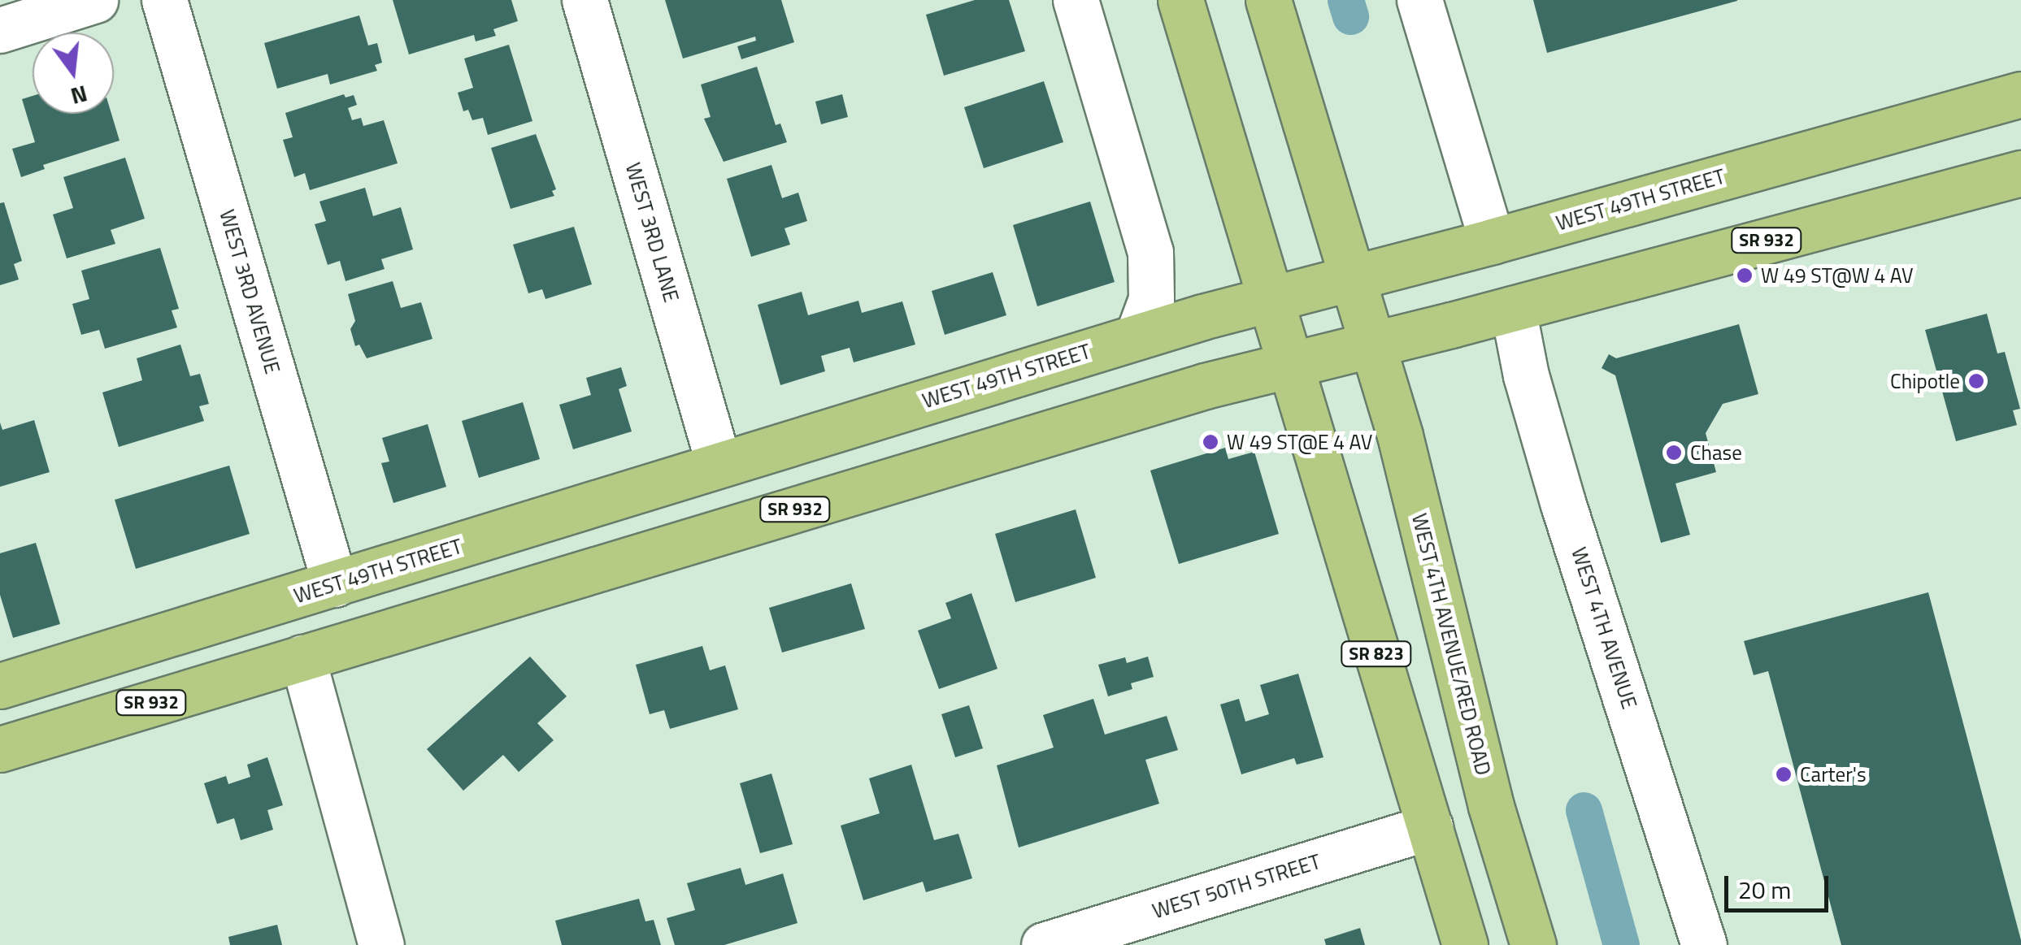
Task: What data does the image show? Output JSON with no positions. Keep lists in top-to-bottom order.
{
  "streets": {
    "main road": [
      "WEST 49TH STREET",
      "SR 932",
      "WEST 4TH AVENUE/RED ROAD",
      "SR 823"
    ],
    "street": [
      "WEST 3RD LANE",
      "WEST 3RD AVENUE",
      "WEST 4TH AVENUE",
      "WEST 50TH STREET"
    ]
  },
  "crossings": [
    ["WEST 49TH STREET", "WEST 3RD LANE"],
    ["WEST 49TH STREET", "WEST 3RD AVENUE"],
    ["WEST 49TH STREET", "SR 823"],
    ["SR 932", "WEST 4TH AVENUE"],
    ["SR 932", "WEST 4TH AVENUE/RED ROAD"],
    ["SR 932", "SR 823"],
    ["SR 823", "WEST 50TH STREET"]
  ],
  "places": [
    "W 49 ST@W 4 AV",
    "Chipotle",
    "W 49 ST@E 4 AV",
    "Chase",
    "Carter's"
  ],
  "scale_bar": "20 m",
  "north": "bottom"
}
